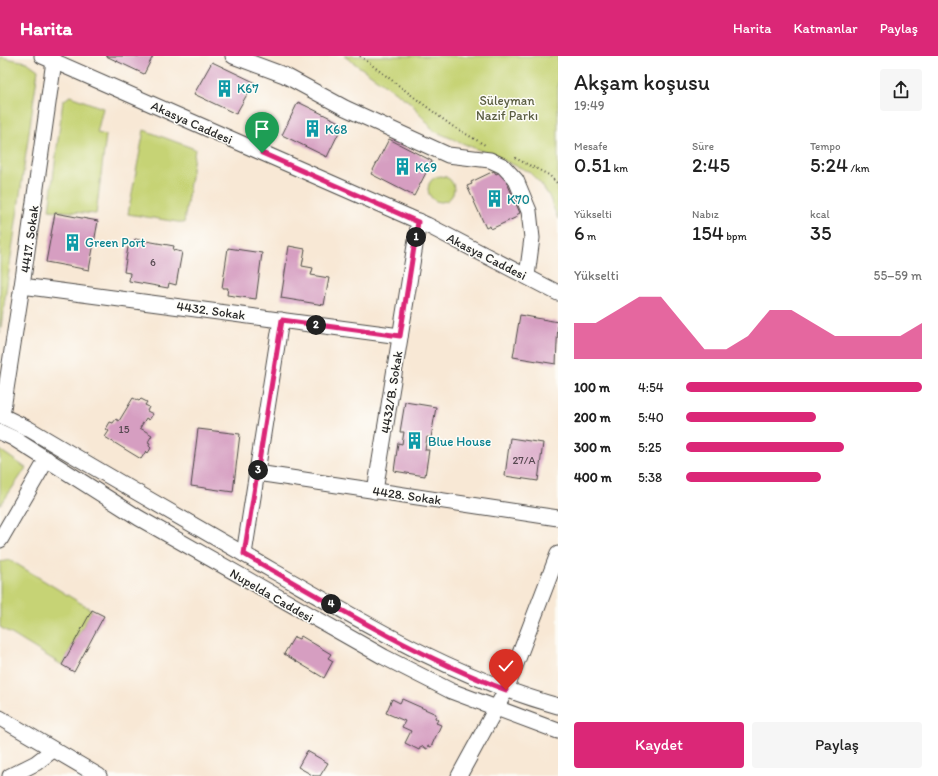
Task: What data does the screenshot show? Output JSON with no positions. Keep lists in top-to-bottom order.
{
  "streets": {
    "street": [
      "Akasya Caddesi",
      "4417. Sokak",
      "4432. Sokak",
      "4432/B. Sokak",
      "4428. Sokak",
      "Nupelda Caddesi"
    ]
  },
  "crossings": [
    ["Akasya Caddesi", "4417. Sokak"],
    ["Akasya Caddesi", "4432/B. Sokak"],
    ["4417. Sokak", "4432. Sokak"],
    ["4417. Sokak", "Nupelda Caddesi"],
    ["4432. Sokak", "4432/B. Sokak"],
    ["4432/B. Sokak", "4428. Sokak"]
  ],
  "parks": ["Süleyman Nazif Parkı"],
  "places": {
    "building": [
      "K67",
      "K68",
      "K69",
      "K70",
      "Green Port",
      "Blue House"
    ]
  },
  "house_numbers": ["6", "15", "27/A"],
  "page": {
    "header": "Harita",
    "nav": ["Harita", "Katmanlar", "Paylaş"],
    "heading": ["Akşam koşusu", "19:49"],
    "stats": [
      ["Mesafe", "0.51 km"],
      ["Süre", "2:45"],
      ["Tempo", "5:24 /km"],
      ["Yükselti", "6 m"],
      ["Nabız", "154 bpm"],
      ["kcal", "35"]
    ],
    "pins": [
      "1",
      "2",
      "3",
      "4"
    ],
    "chart": ["Yükselti", "55–59 m"],
    "list": [
      {
        "name": "100 m",
        "note": "4:54"
      },
      {
        "name": "200 m",
        "note": "5:40"
      },
      {
        "name": "300 m",
        "note": "5:25"
      },
      {
        "name": "400 m",
        "note": "5:38"
      }
    ],
    "buttons": ["Kaydet", "Paylaş"]
  }
}
